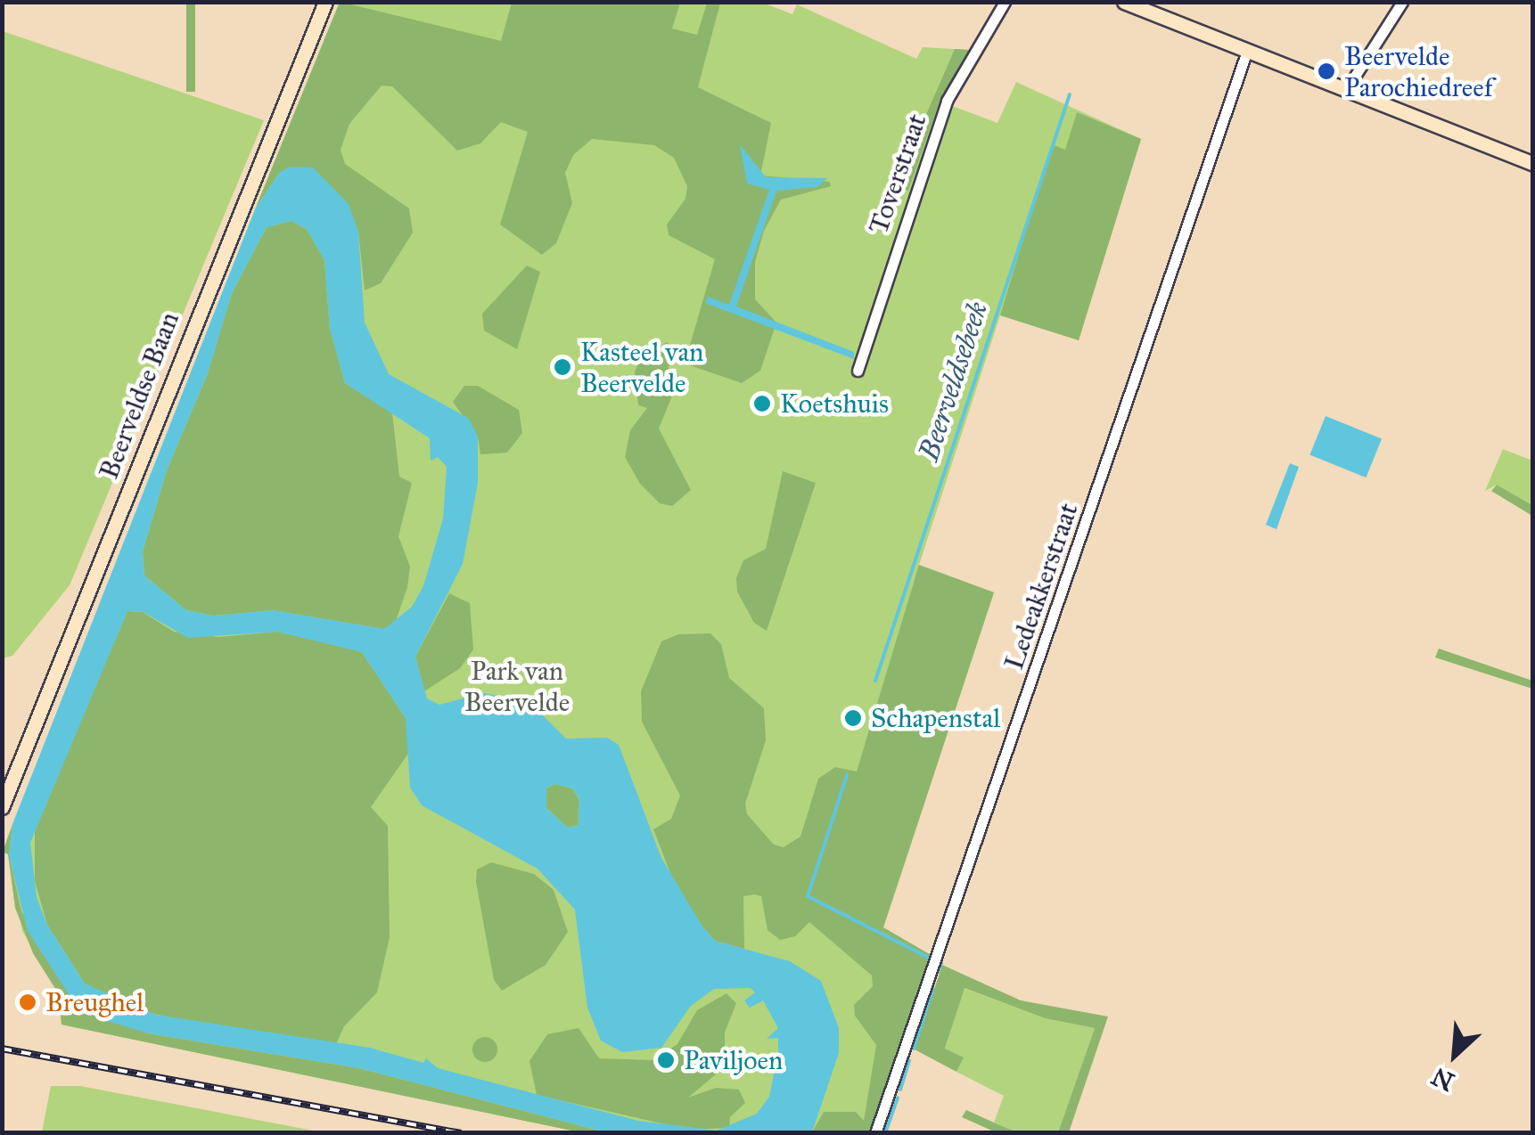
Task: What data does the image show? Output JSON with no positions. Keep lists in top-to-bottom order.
{
  "streets": {
    "main road": ["Beerveldse Baan"],
    "street": ["Toverstraat", "Ledeakkerstraat"]
  },
  "water": ["Beerveldsebeek"],
  "parks": ["Park van Beervelde"],
  "places": [
    "Beervelde Parochiedreef",
    "Kasteel van Beervelde",
    "Koetshuis",
    "Schapenstal",
    "Breughel",
    "Paviljoen"
  ],
  "north": "bottom left"
}
